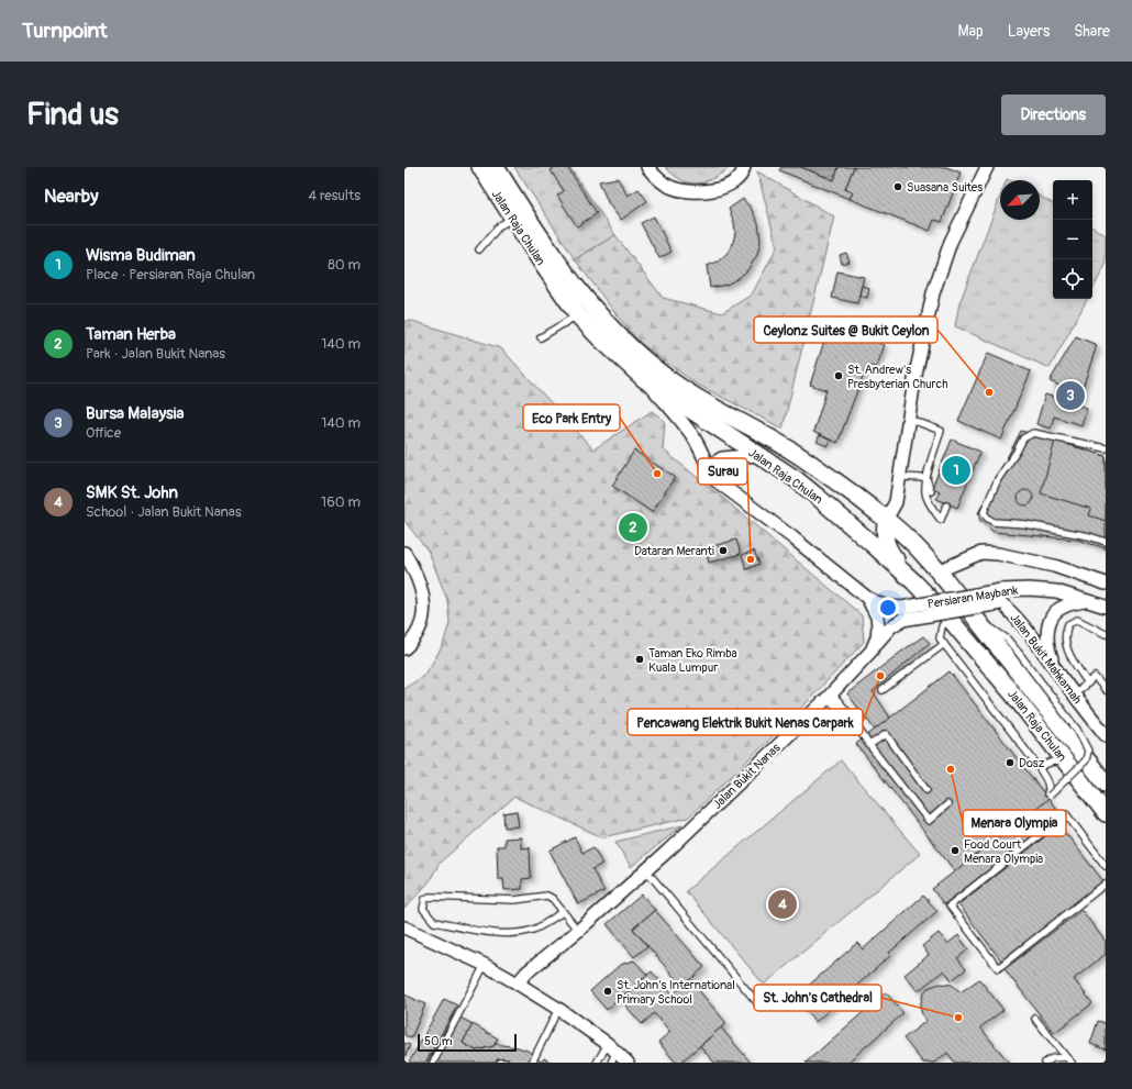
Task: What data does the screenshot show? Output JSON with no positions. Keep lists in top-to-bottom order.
{
  "streets": {
    "main road": ["Jalan Raja Chulan"],
    "street": ["Persiaran Maybank", "Jalan Bukit Mahkamah", "Jalan Bukit Nanas"]
  },
  "crossings": [
    ["Jalan Raja Chulan", "Jalan Bukit Nanas"],
    ["Persiaran Maybank", "Jalan Bukit Mahkamah"],
    ["Persiaran Maybank", "Jalan Bukit Nanas"]
  ],
  "places": [
    "Suasana Suites",
    "St. Andrew's Presbyterian Church",
    "Ceylonz Suites @ Bukit Ceylon",
    "Eco Park Entry",
    "Dataran Meranti",
    "Surau",
    "Taman Eko Rimba Kuala Lumpur",
    "Pencawang Elektrik Bukit Nenas Carpark",
    "Dosz",
    "Menara Olympia",
    "Food Court Menara Olympia",
    "St. John's International Primary School",
    "St. John's Cathedral"
  ],
  "scale_bar": "50 m",
  "north": "bottom left",
  "page": {
    "header": "Turnpoint",
    "nav": ["Map", "Layers", "Share"],
    "buttons": "Directions",
    "title": "Find us",
    "heading": ["Nearby", "4 results"],
    "map_buttons": ["+", "−"],
    "list": [
      {
        "mark": "1",
        "name": "Wisma Budiman",
        "note": "Place · Persiaran Raja Chulan",
        "value": "80 m"
      },
      {
        "mark": "2",
        "name": "Taman Herba",
        "note": "Park · Jalan Bukit Nanas",
        "value": "140 m"
      },
      {
        "mark": "3",
        "name": "Bursa Malaysia",
        "note": "Office",
        "value": "140 m"
      },
      {
        "mark": "4",
        "name": "SMK St. John",
        "note": "School · Jalan Bukit Nanas",
        "value": "160 m"
      }
    ],
    "pins": [
      "3",
      "1",
      "2",
      "4"
    ],
    "scale": "50 m"
  }
}
